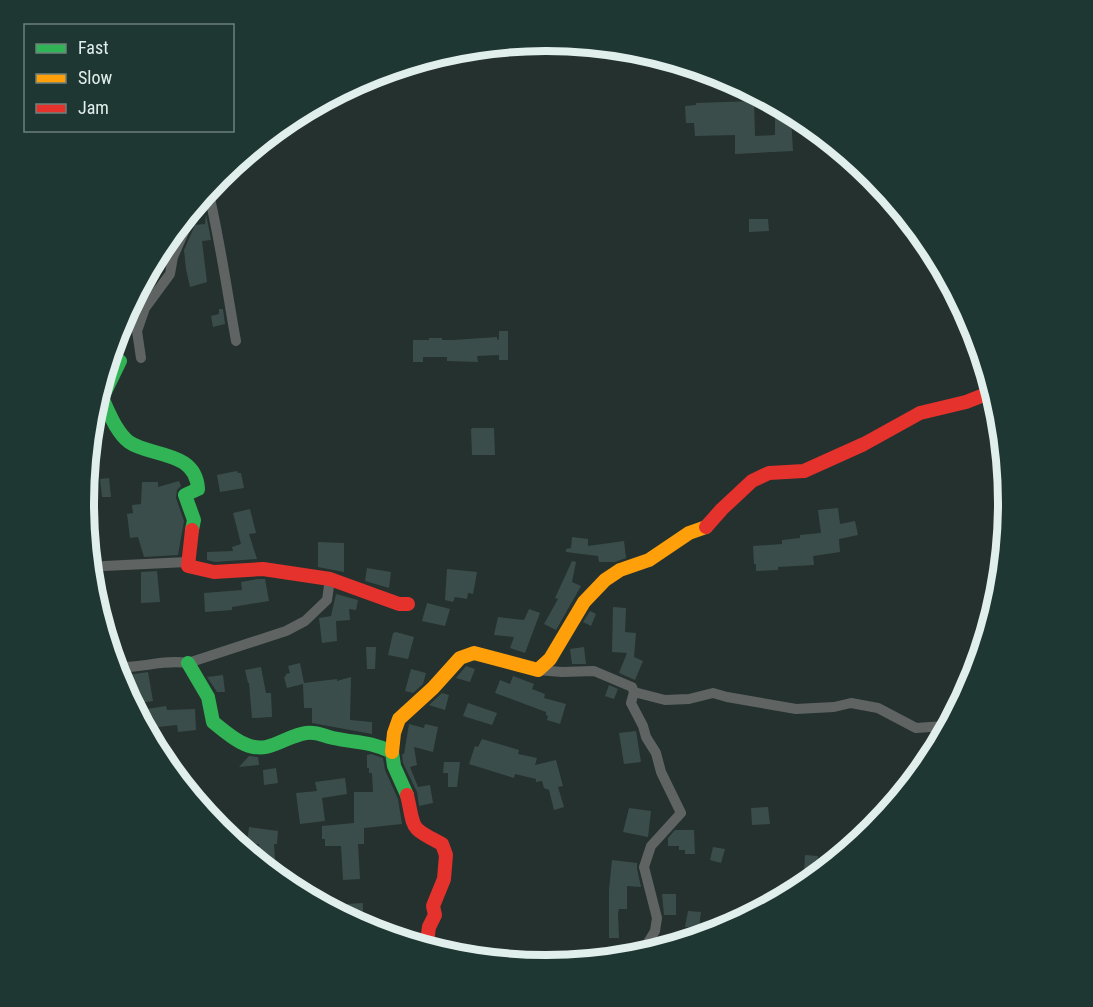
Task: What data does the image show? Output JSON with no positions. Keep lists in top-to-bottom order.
{
  "legend": ["Fast", "Slow", "Jam"]
}
